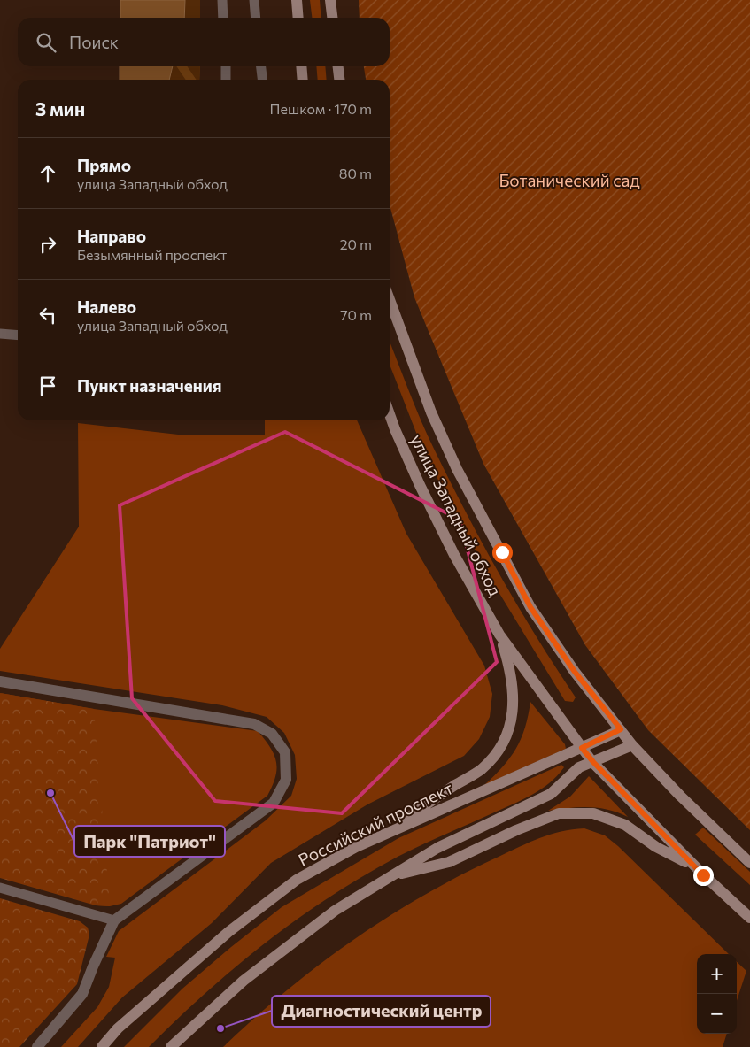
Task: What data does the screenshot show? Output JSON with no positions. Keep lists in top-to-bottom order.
{
  "streets": {
    "main road": ["улица Западный обход", "Российский проспект"]
  },
  "crossings": [
    ["улица Западный обход", "Российский проспект"]
  ],
  "parks": ["Ботанический сад"],
  "places": ["Парк \"Патриот\"", "Диагностический центр"],
  "page": {
    "search": "Поиск",
    "heading": ["3 мин", "Пешком · 170 m"],
    "list": [
      ["Прямо", "улица Западный обход", "80 m"],
      ["Направо", "Безымянный проспект", "20 m"],
      ["Налево", "улица Западный обход", "70 m"],
      "Пункт назначения"
    ],
    "map_buttons": ["+", "−"]
  }
}
